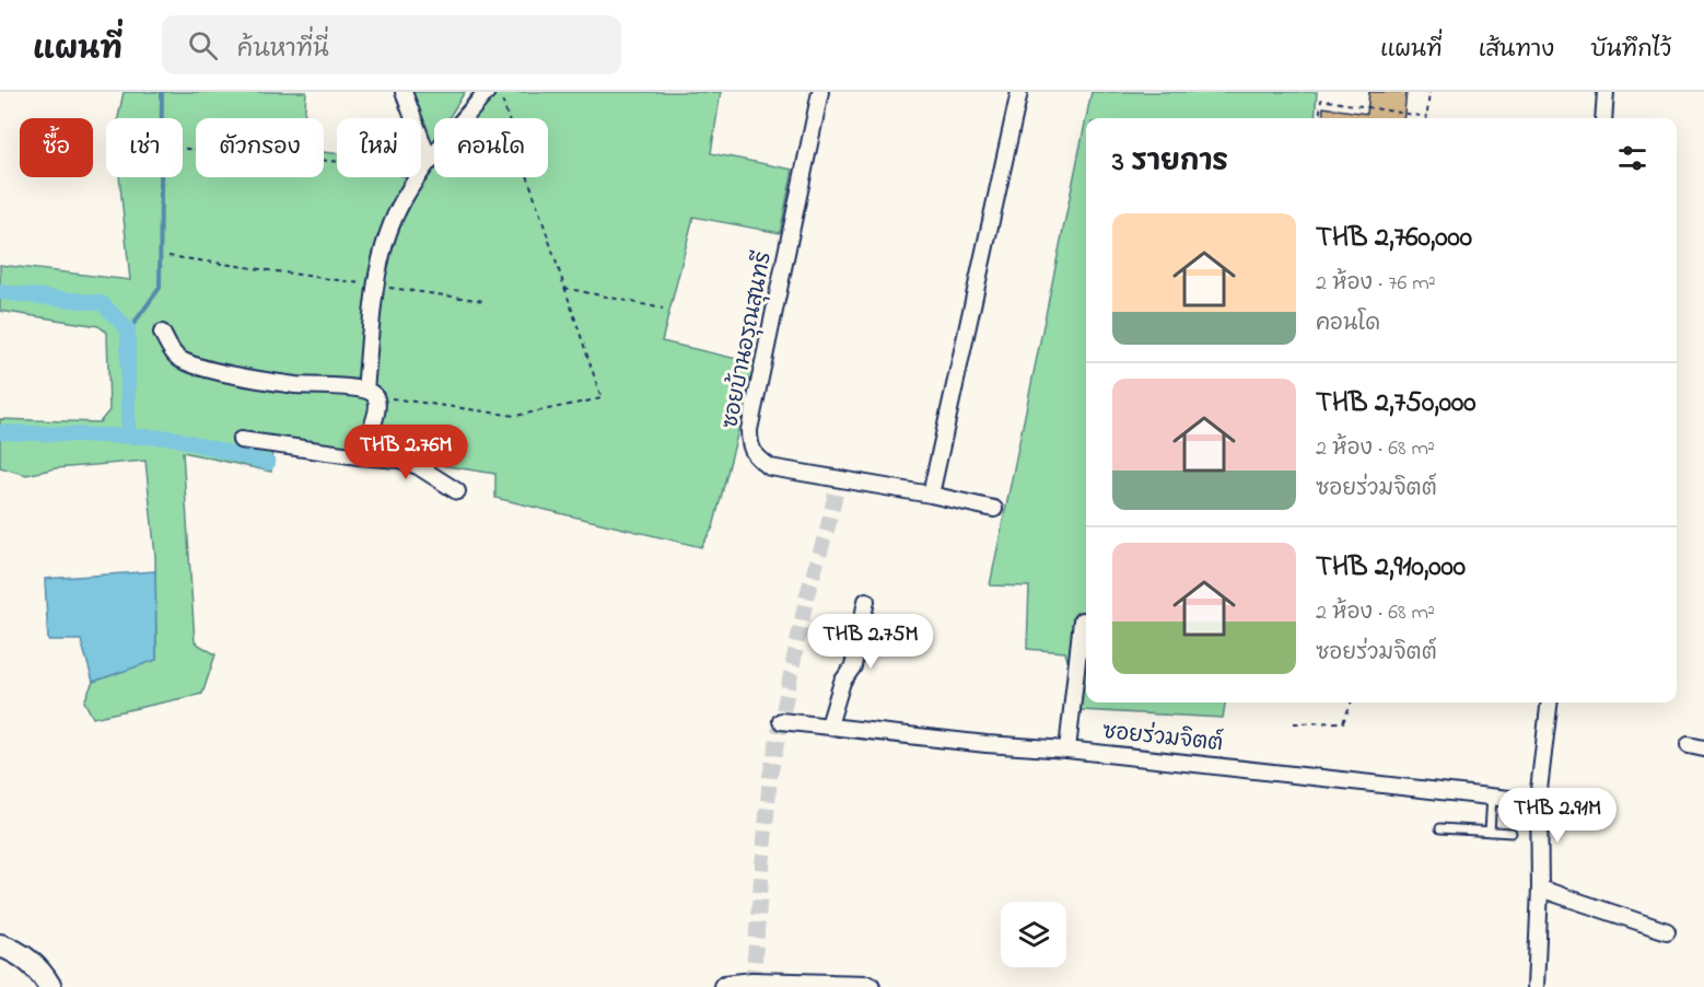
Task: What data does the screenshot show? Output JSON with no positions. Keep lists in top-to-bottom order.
{
  "streets": {
    "street": ["ซอยบ้านอรุณสุนทรี", "ซอยร่วมจิตต์"]
  },
  "page": {
    "header": "แผนที่",
    "search": "ค้นหาที่นี่",
    "nav": ["แผนที่", "เส้นทาง", "บันทึกไว้"],
    "chip": [
      "ซื้อ",
      "เช่า",
      "ตัวกรอง",
      "ใหม่",
      "คอนโด"
    ],
    "heading": "3 รายการ",
    "list": [
      {
        "name": "THB 2,760,000",
        "note": "2 ห้อง · 76 m² · คอนโด"
      },
      {
        "name": "THB 2,750,000",
        "note": "2 ห้อง · 68 m² · ซอยร่วมจิตต์"
      },
      {
        "name": "THB 2,910,000",
        "note": "2 ห้อง · 68 m² · ซอยร่วมจิตต์"
      }
    ],
    "price": ["THB 2.76M", "THB 2.75M", "THB 2.91M"]
  }
}
